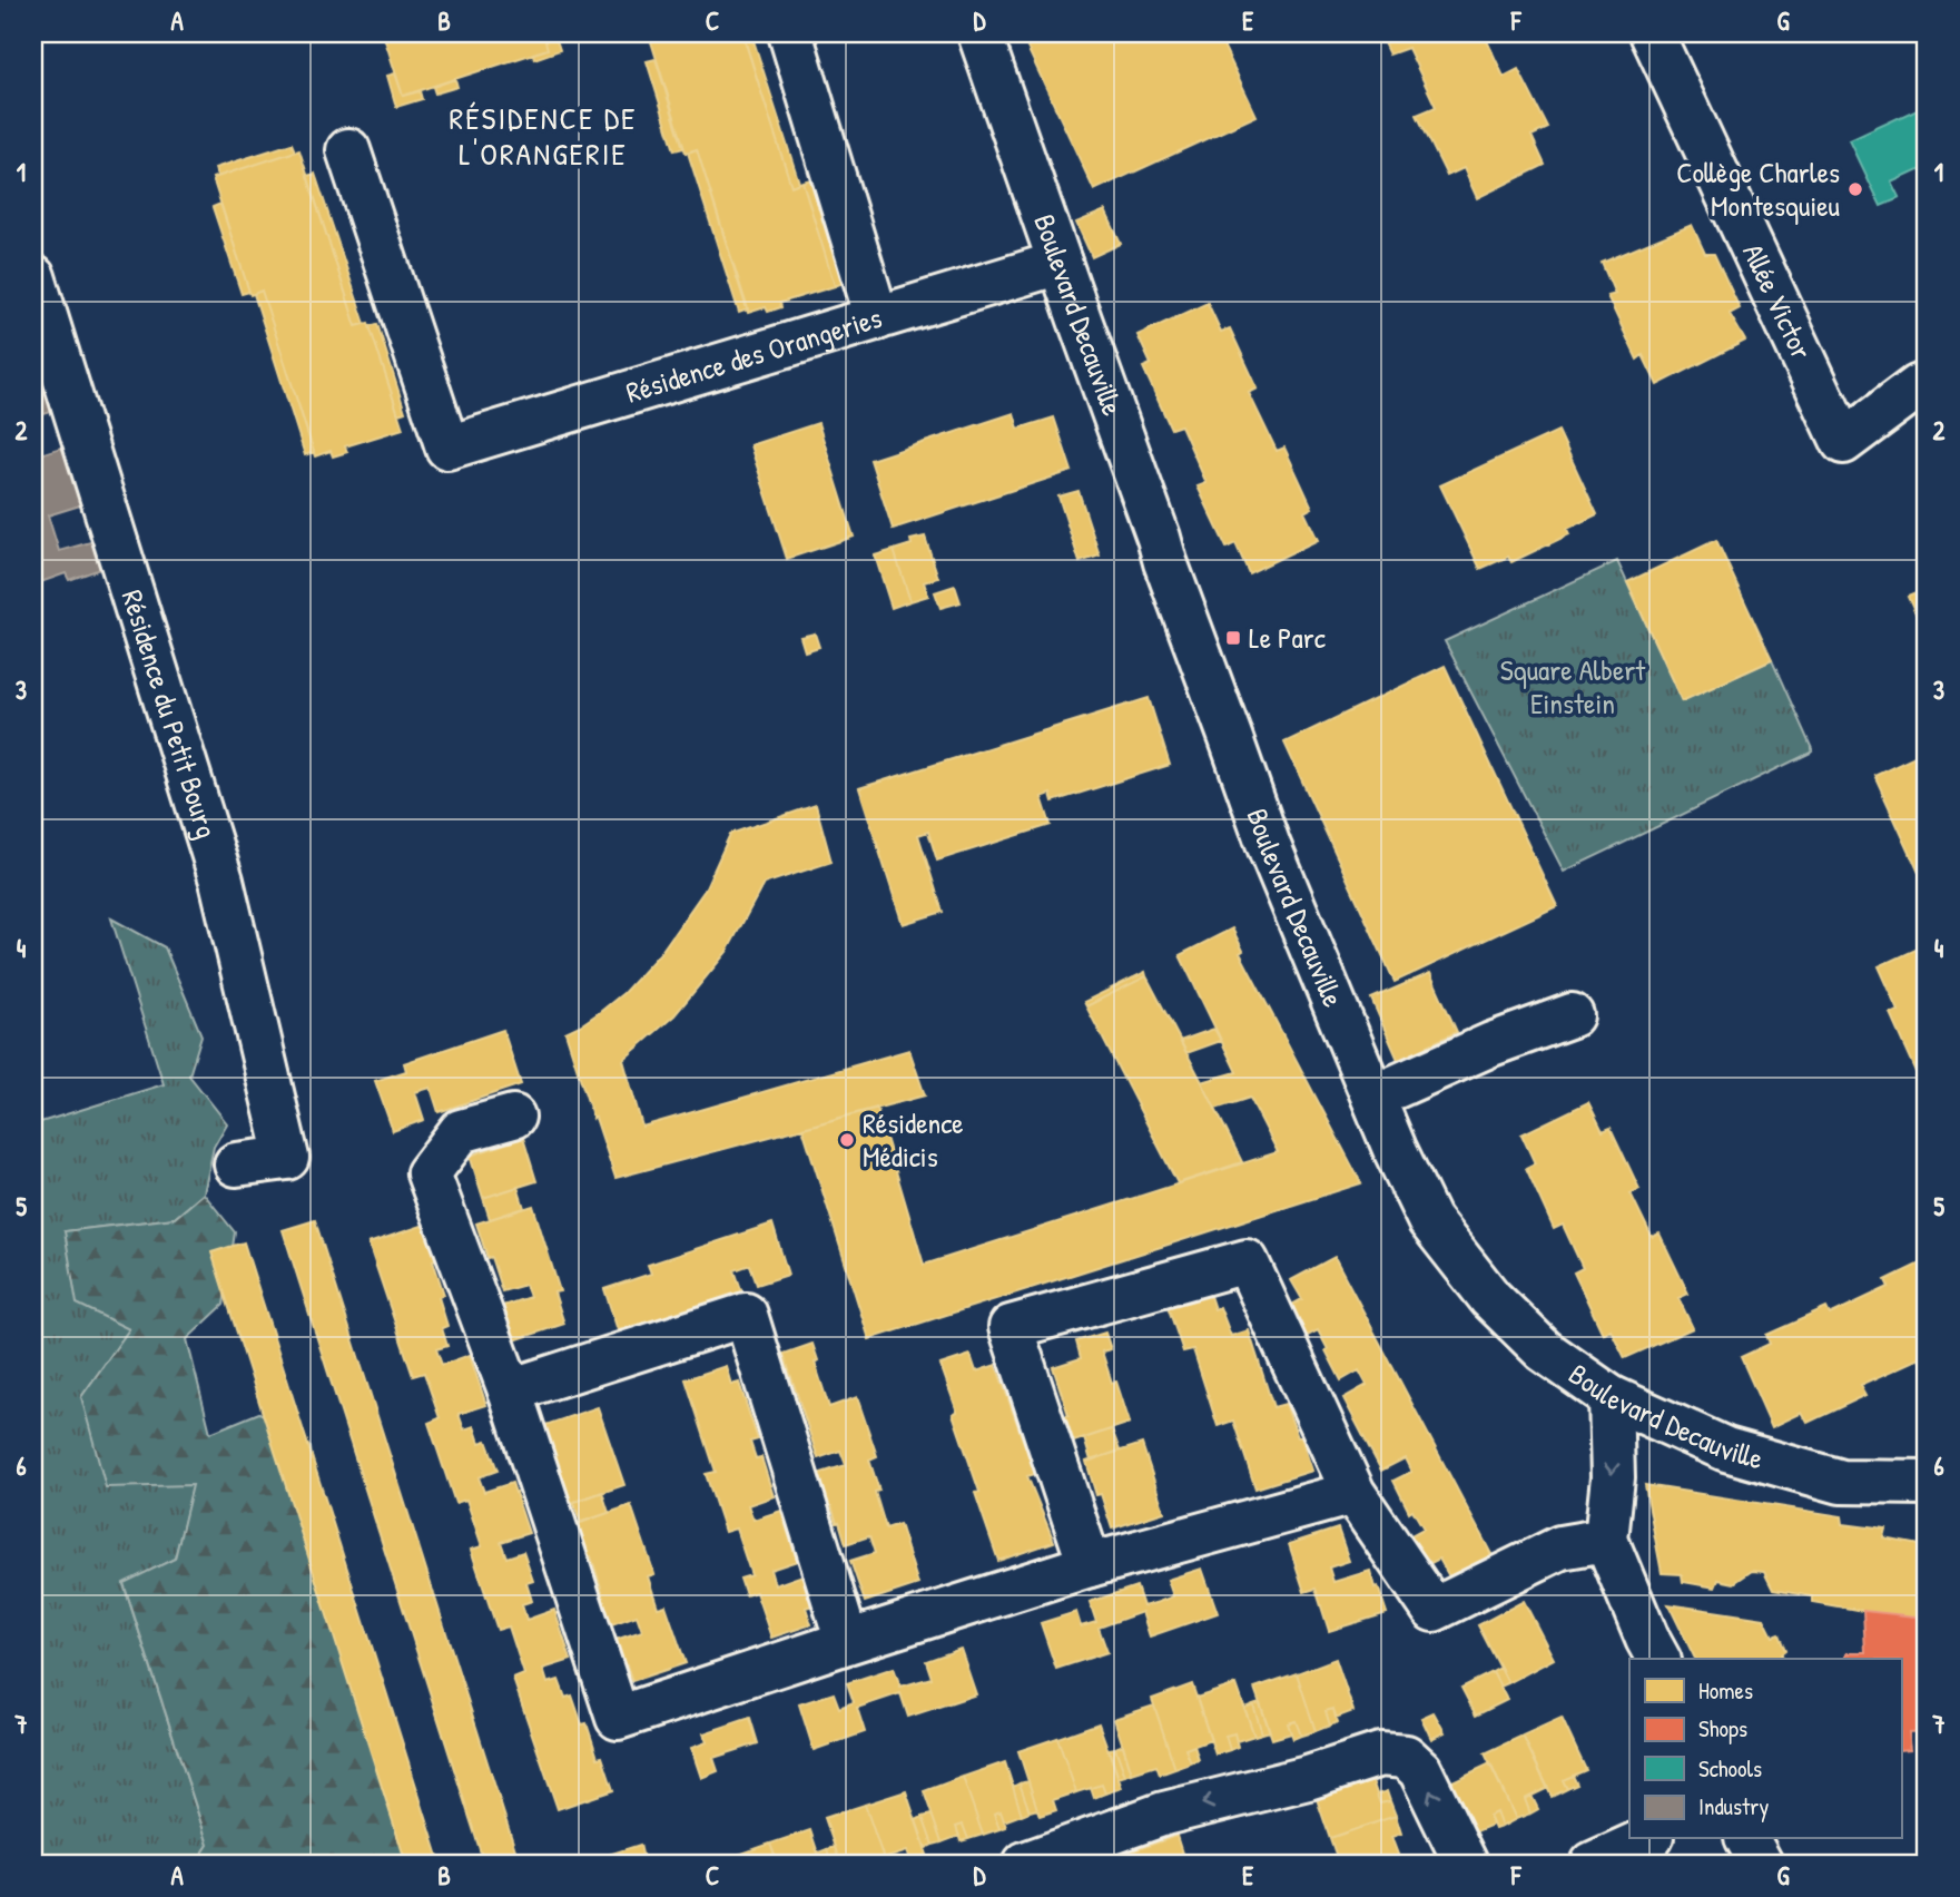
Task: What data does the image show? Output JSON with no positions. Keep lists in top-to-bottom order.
{
  "streets": {
    "street": [
      "Allée Victor",
      "Boulevard Decauville",
      "Résidence des Orangeries",
      "Résidence du Petit Bourg"
    ]
  },
  "crossings": [
    ["Boulevard Decauville", "Résidence des Orangeries"]
  ],
  "districts": ["RÉSIDENCE DE L'ORANGERIE"],
  "parks": ["Square Albert Einstein"],
  "places": {
    "other": ["Collège Charles Montesquieu", "Résidence Médicis"],
    "transit": ["Le Parc"]
  },
  "legend": [
    "Homes",
    "Shops",
    "Schools",
    "Industry"
  ],
  "grid": {
    "columns": [
      "A",
      "B",
      "C",
      "D",
      "E",
      "F",
      "G"
    ],
    "rows": [
      "1",
      "2",
      "3",
      "4",
      "5",
      "6",
      "7"
    ]
  }
}
